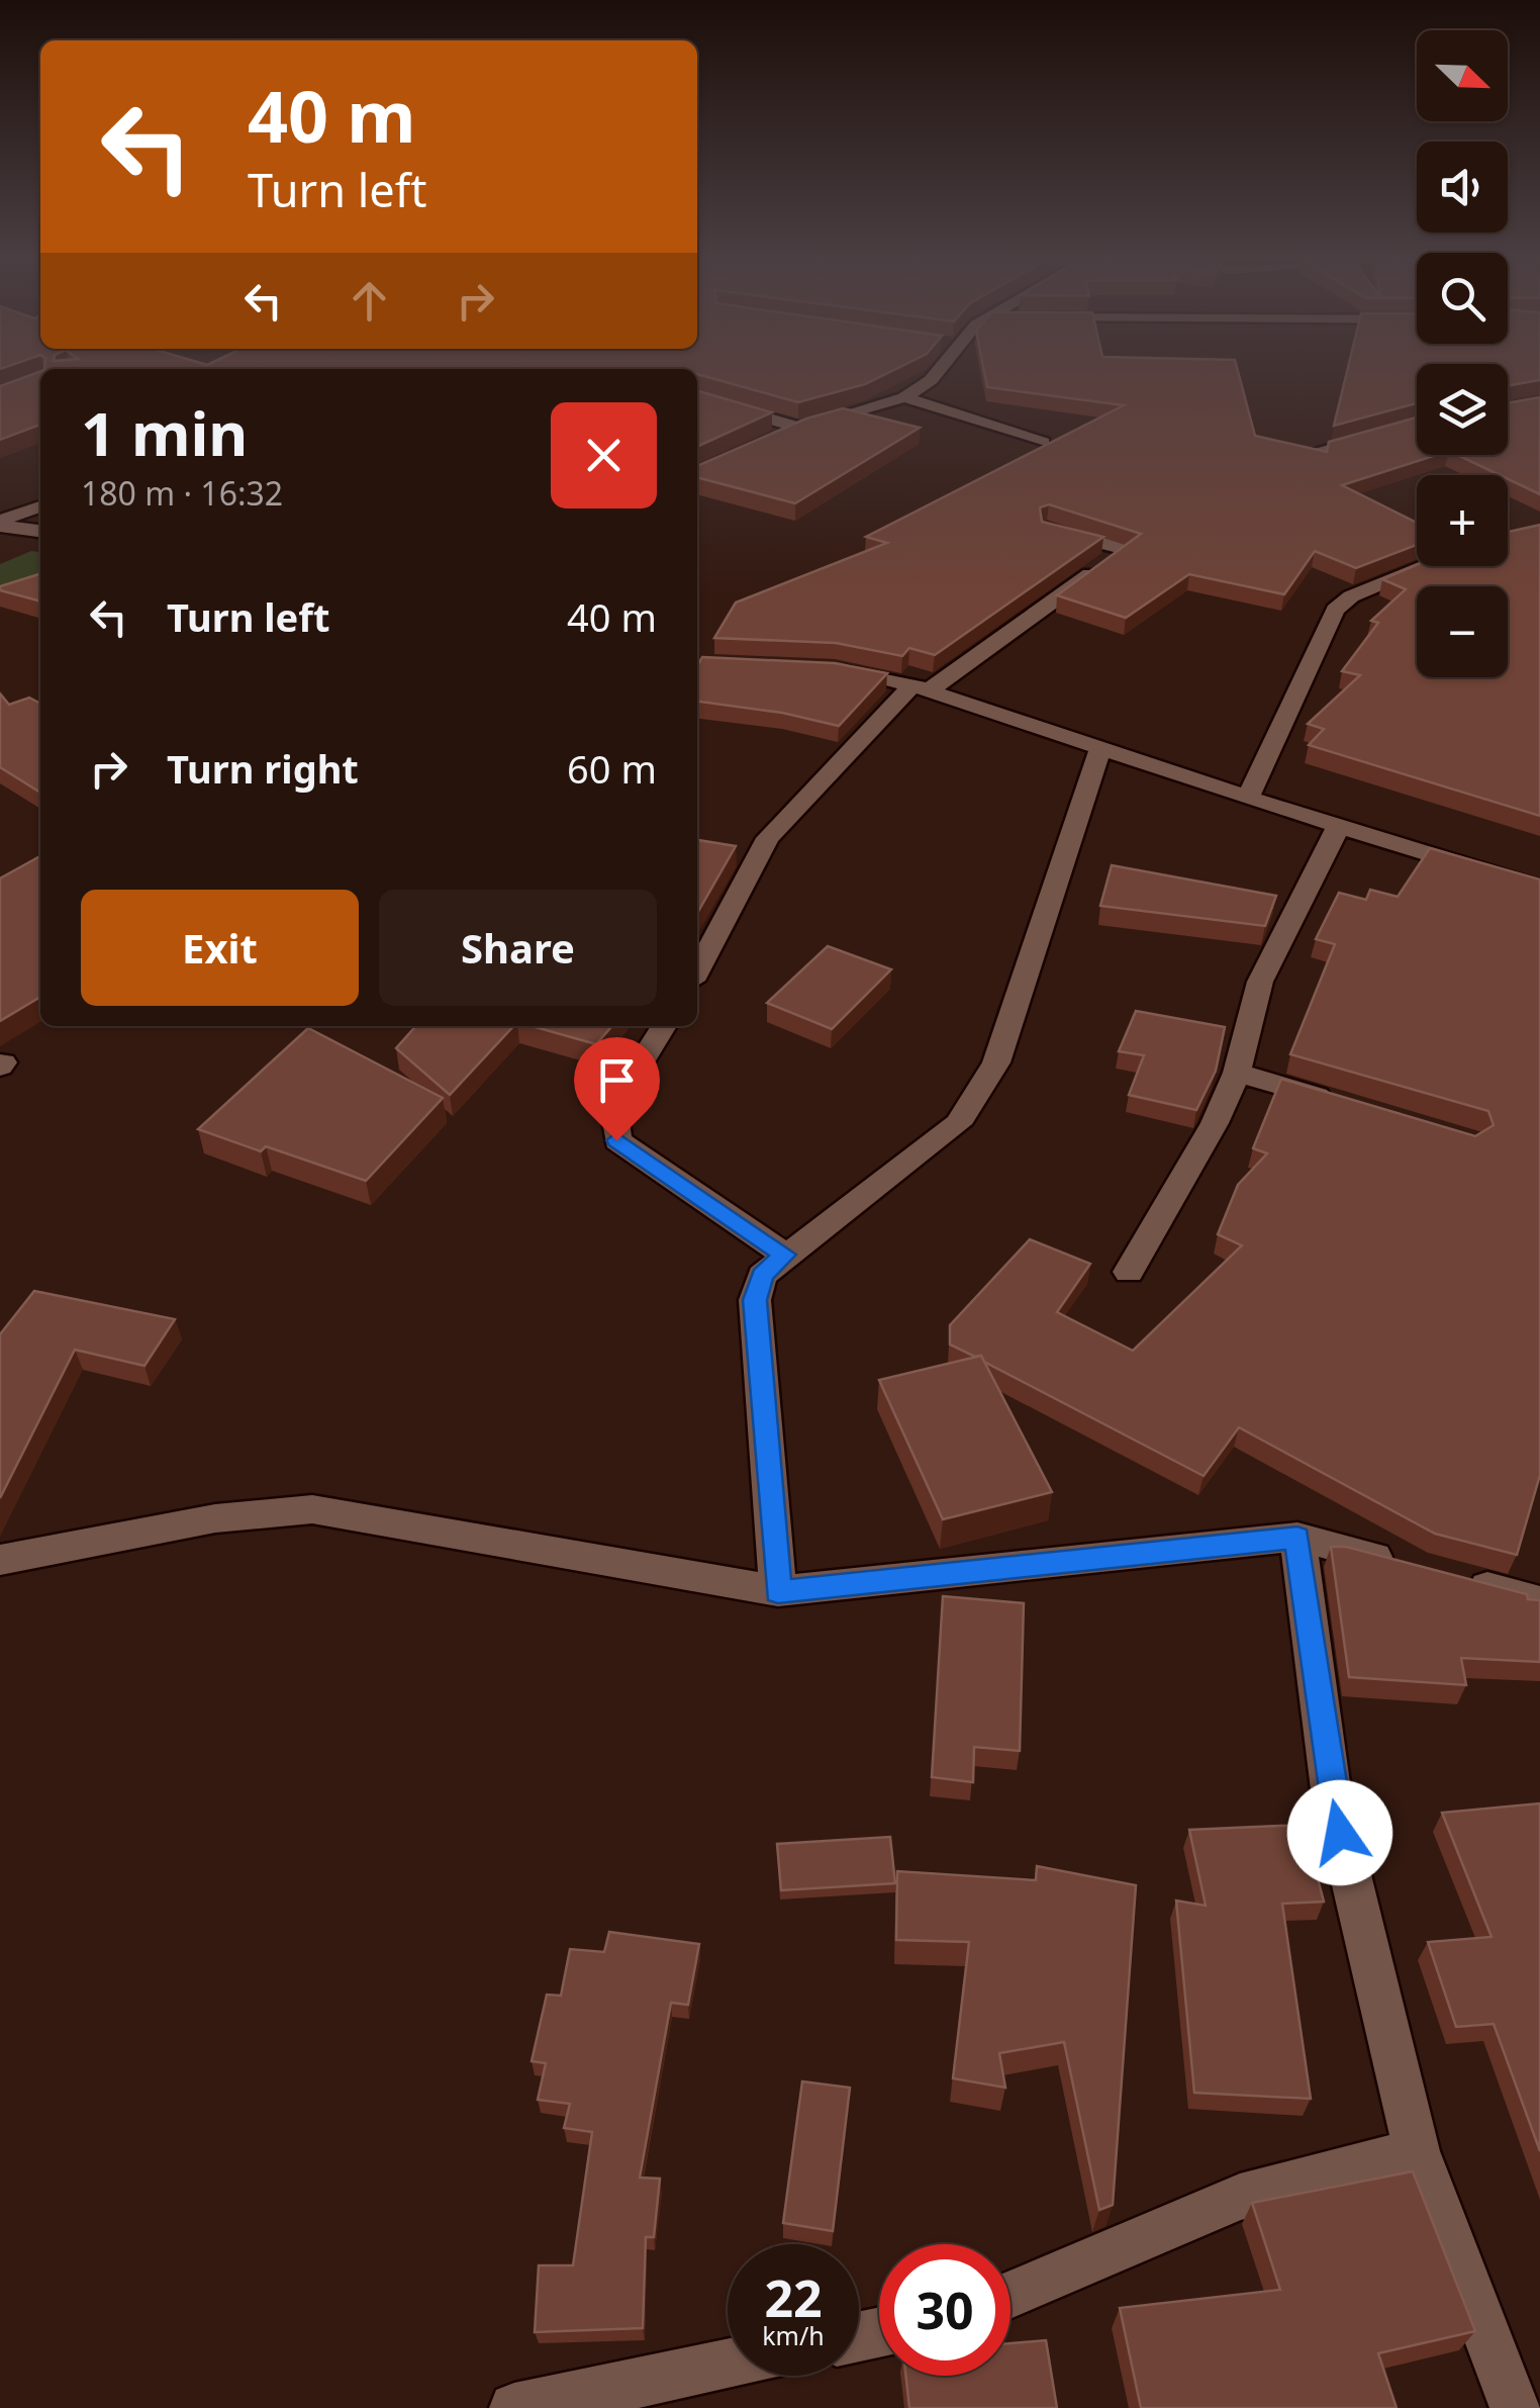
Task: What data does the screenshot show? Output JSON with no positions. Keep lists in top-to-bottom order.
{
  "north": "bottom right",
  "page": {
    "map_buttons": ["+", "−"],
    "turn": ["40 m", "Turn left"],
    "heading": ["1 min", "180 m · 16:32"],
    "list": [
      {
        "name": "Turn left",
        "value": "40 m"
      },
      {
        "name": "Turn right",
        "value": "60 m"
      }
    ],
    "buttons": ["Exit", "Share"],
    "speed": "22 km/h",
    "limit": "30"
  }
}
